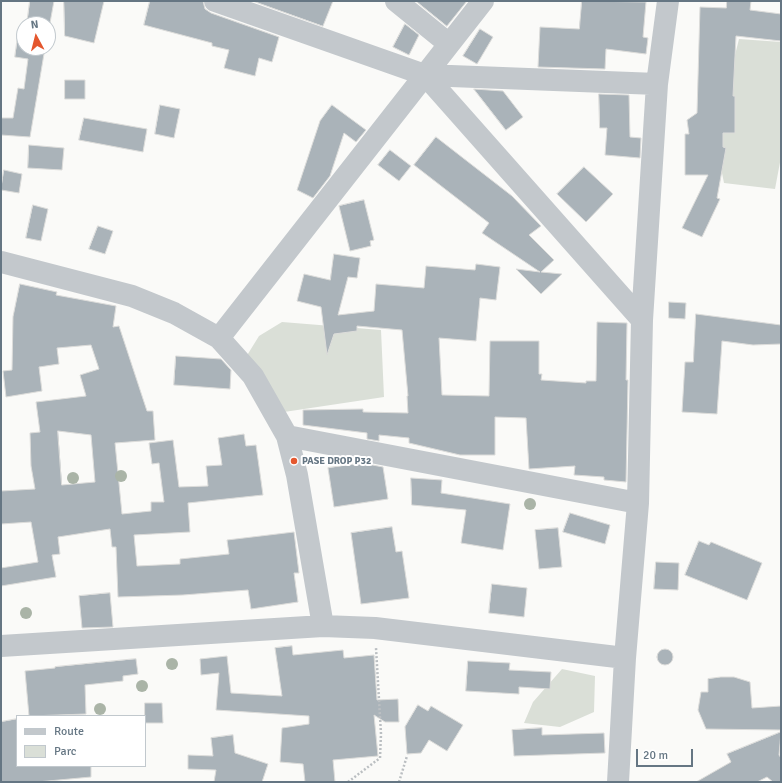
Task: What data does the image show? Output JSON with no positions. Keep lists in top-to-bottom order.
{
  "places": ["PASE DROP P32"],
  "legend": ["Route", "Parc"],
  "scale_bar": "20 m",
  "north": "top"
}
